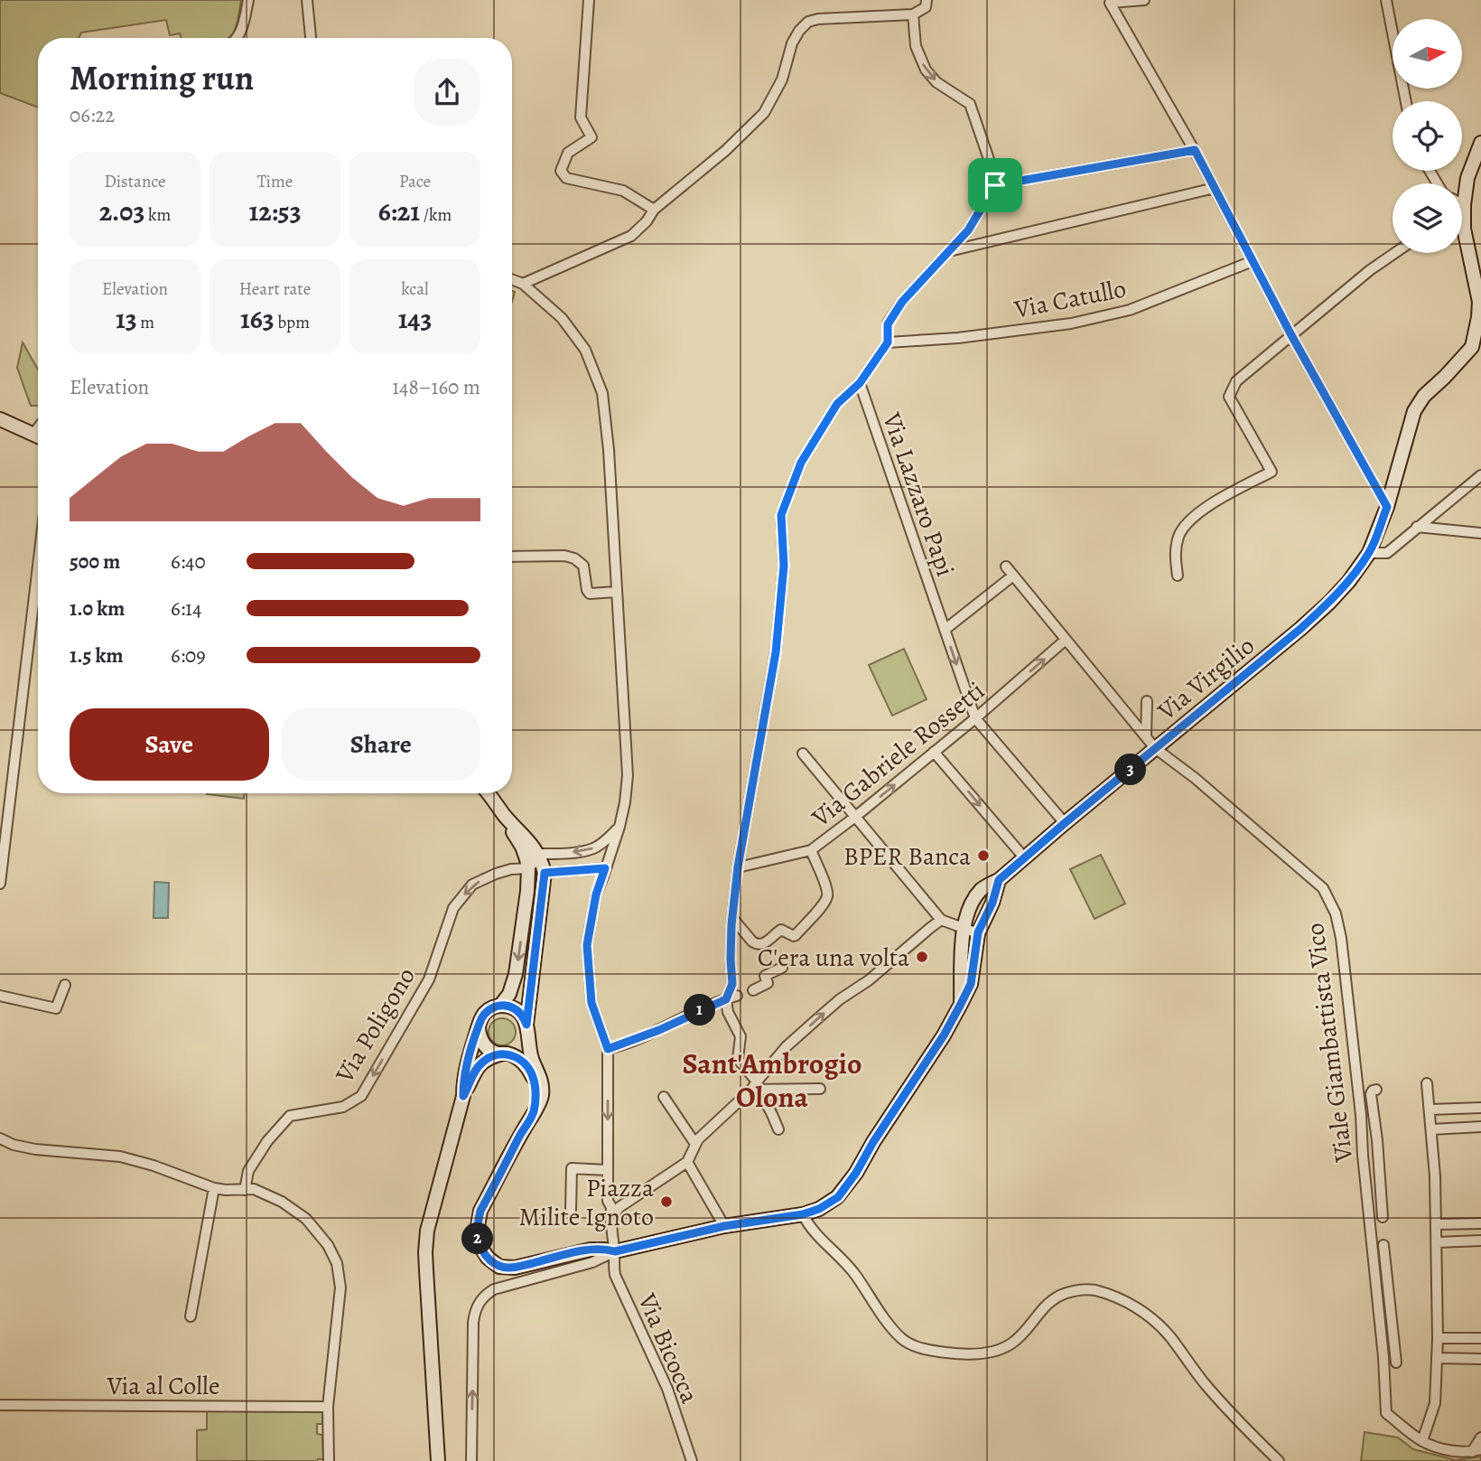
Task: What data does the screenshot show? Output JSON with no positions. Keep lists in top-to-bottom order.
{
  "streets": {
    "main road": ["Via Virgilio"],
    "street": [
      "Via Catullo",
      "Via Lazzaro Papi",
      "Via Gabriele Rossetti",
      "Via Poligono",
      "Viale Giambattista Vico",
      "Via Bicocca",
      "Via al Colle"
    ]
  },
  "crossings": [
    ["Via Lazzaro Papi", "Via Virgilio"],
    ["Via Lazzaro Papi", "Via Gabriele Rossetti"],
    ["Via Virgilio", "Viale Giambattista Vico"],
    ["Via Virgilio", "Via Bicocca"],
    ["Via Gabriele Rossetti", "Viale Giambattista Vico"]
  ],
  "one_way": ["Via Gabriele Rossetti", "Via Poligono"],
  "districts": ["Sant'Ambrogio Olona"],
  "places": ["BPER Banca", "C'era una volta", "Piazza Milite Ignoto"],
  "north": "right",
  "page": {
    "heading": ["Morning run", "06:22"],
    "stats": [
      ["Distance", "2.03 km"],
      ["Time", "12:53"],
      ["Pace", "6:21 /km"],
      ["Elevation", "13 m"],
      ["Heart rate", "163 bpm"],
      ["kcal", "143"]
    ],
    "chart": ["Elevation", "148–160 m"],
    "list": [
      {
        "name": "500 m",
        "note": "6:40"
      },
      {
        "name": "1.0 km",
        "note": "6:14"
      },
      {
        "name": "1.5 km",
        "note": "6:09"
      }
    ],
    "buttons": ["Save", "Share"],
    "pins": ["3", "1", "2"]
  }
}
